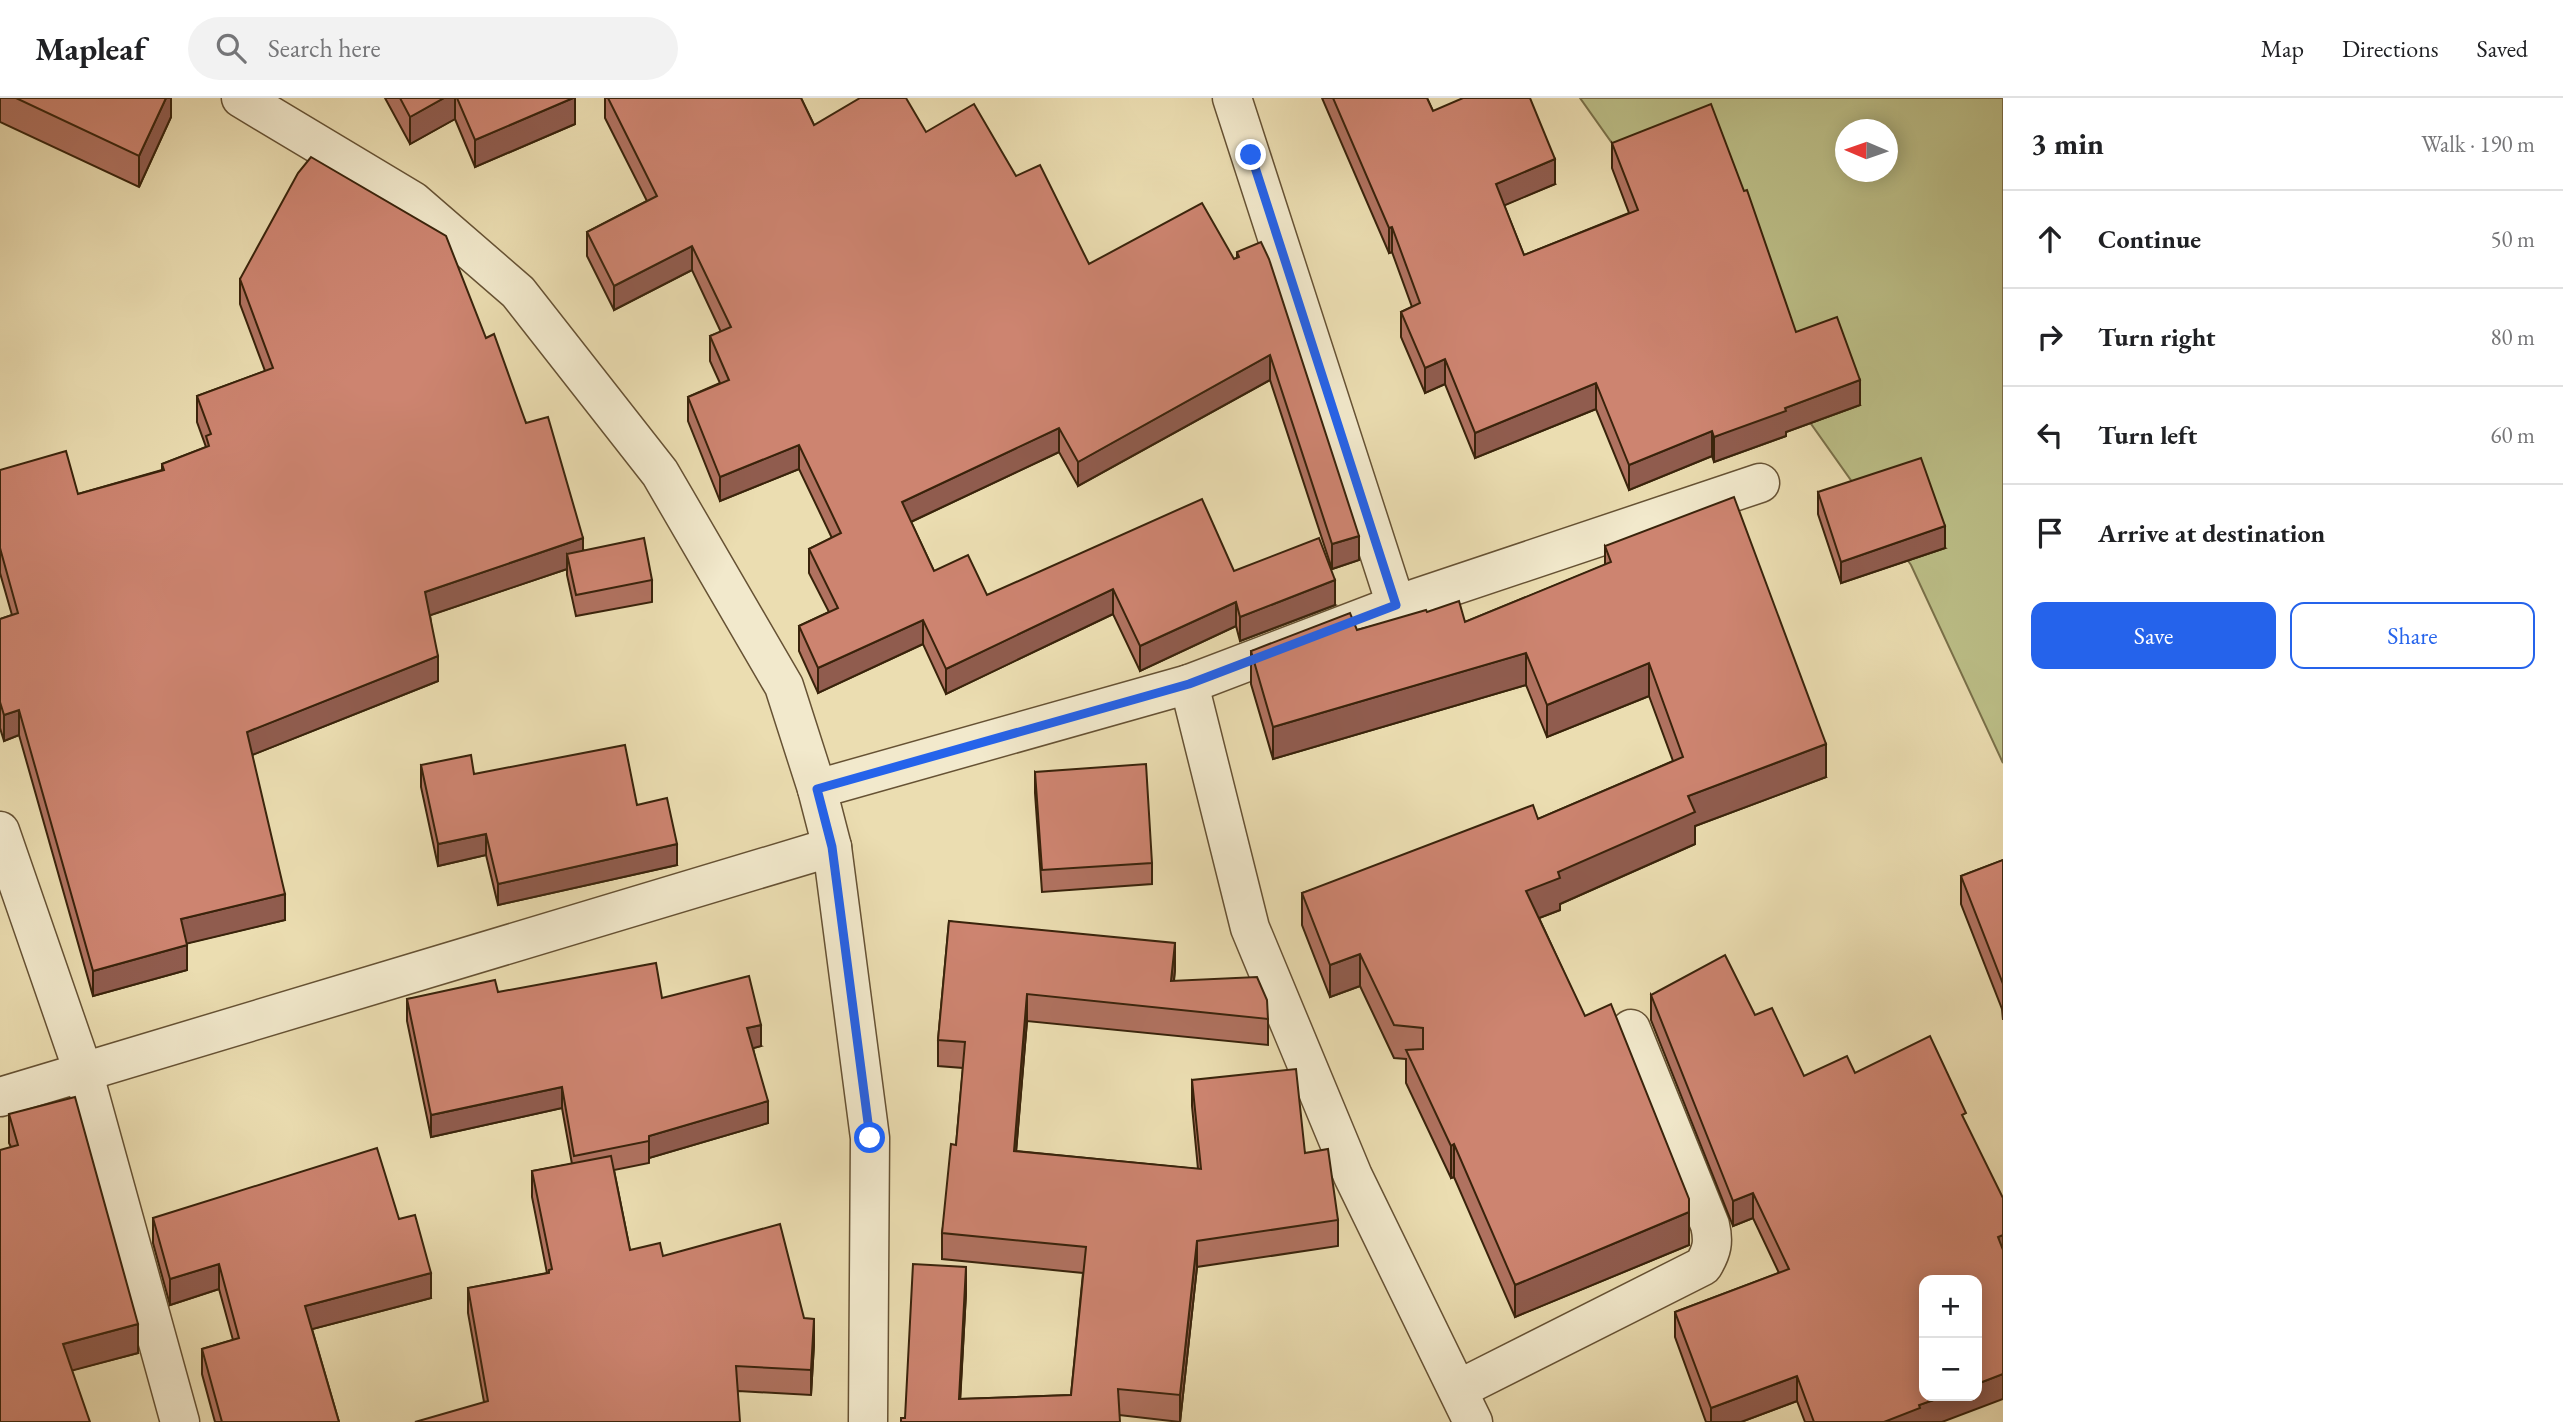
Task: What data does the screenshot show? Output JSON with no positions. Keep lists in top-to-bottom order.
{
  "north": "left",
  "page": {
    "header": "Mapleaf",
    "search": "Search here",
    "nav": ["Map", "Directions", "Saved"],
    "heading": ["3 min", "Walk · 190 m"],
    "list": [
      ["Continue", "50 m"],
      ["Turn right", "80 m"],
      ["Turn left", "60 m"],
      "Arrive at destination"
    ],
    "buttons": ["Save", "Share"],
    "map_buttons": ["+", "−"]
  }
}
